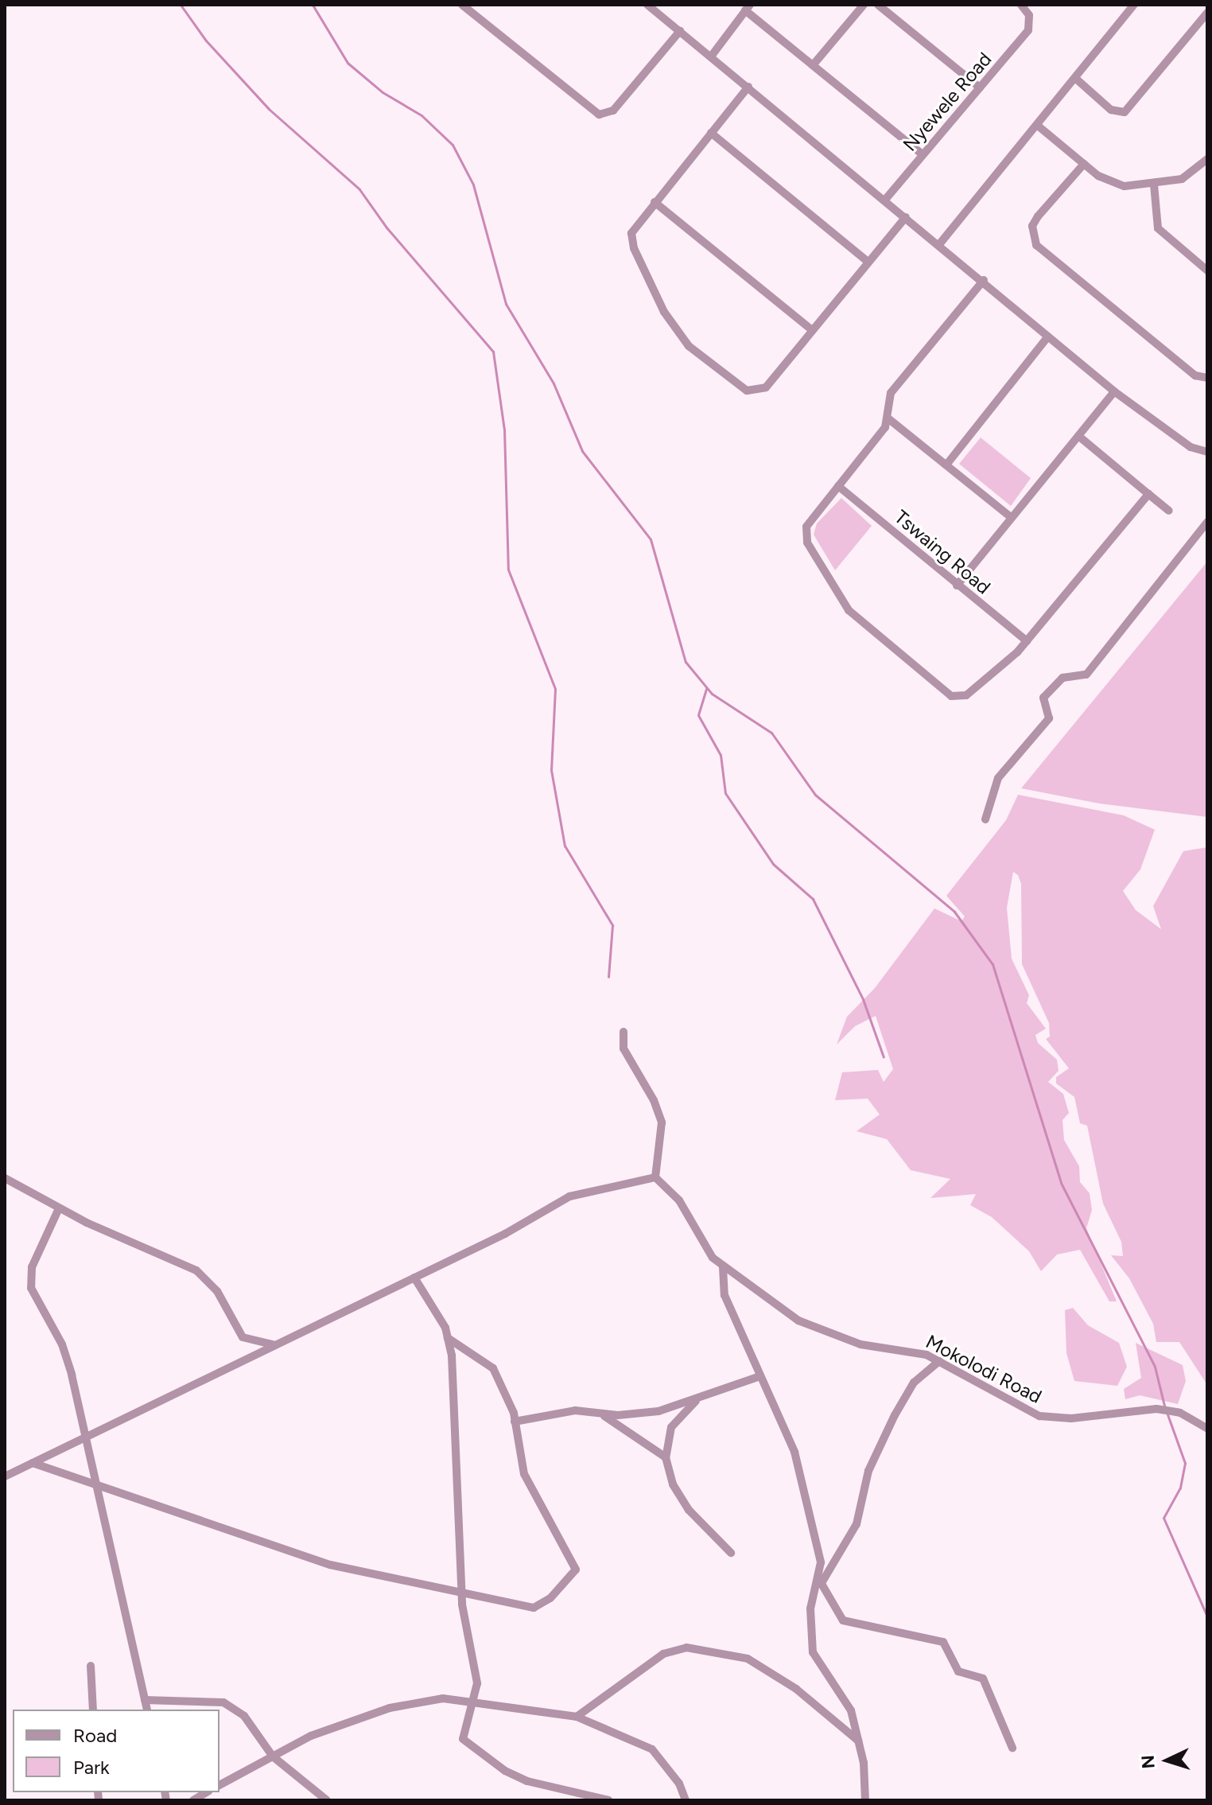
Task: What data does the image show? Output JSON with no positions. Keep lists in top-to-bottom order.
{
  "streets": {
    "street": ["Nyewele Road", "Tswaing Road", "Mokolodi Road"]
  },
  "legend": ["Road", "Park"],
  "north": "left"
}
